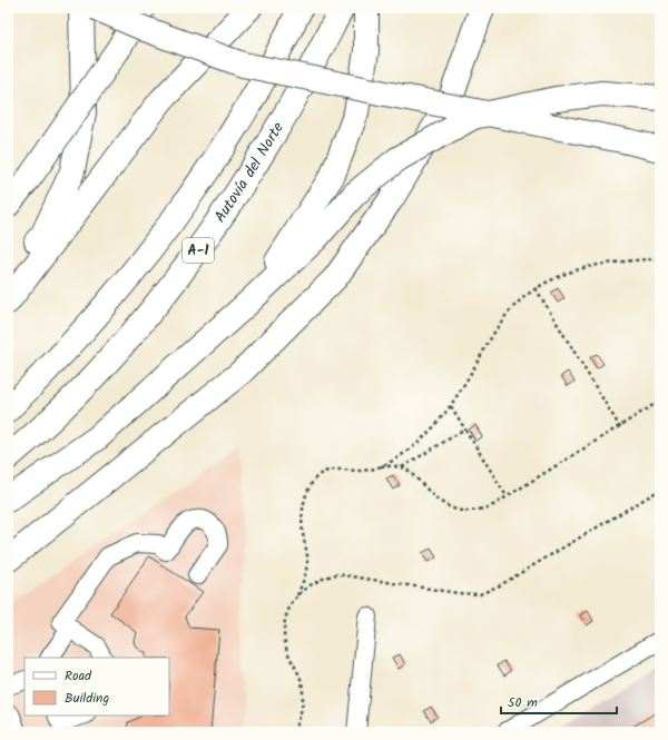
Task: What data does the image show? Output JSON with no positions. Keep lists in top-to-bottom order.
{
  "streets": {
    "highway": ["Autovía del Norte", "A-1"]
  },
  "legend": ["Road", "Building"],
  "scale_bar": "50 m"
}
